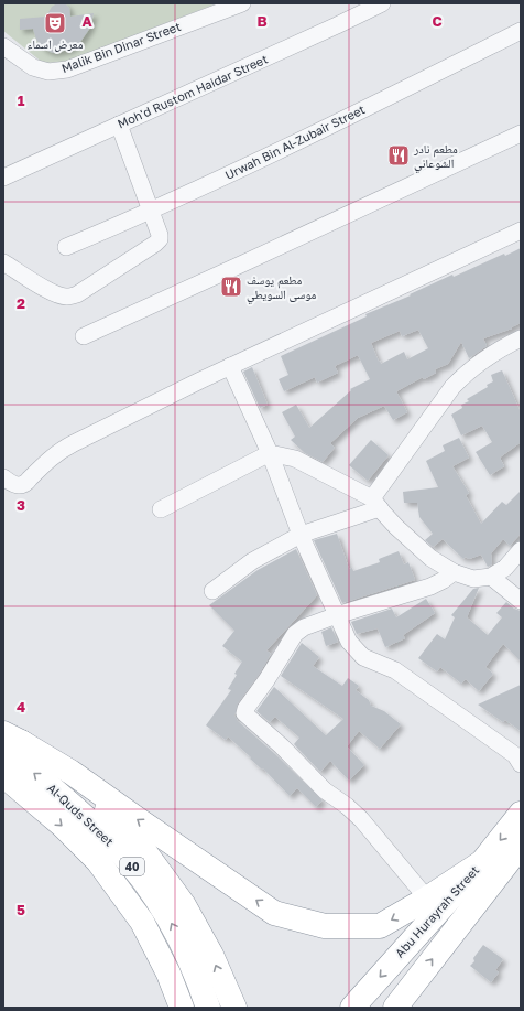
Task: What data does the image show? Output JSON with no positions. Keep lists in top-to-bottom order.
{
  "streets": {
    "highway": ["Al-Quds Street", "40", "Abu Hurayrah Street"],
    "street": ["Malik Bin Dinar Street", "Moh'd Rustom Haidar Street", "Urwah Bin Al-Zubair Street"]
  },
  "places": {
    "theatre": ["معرض اسماء"],
    "restaurant": ["مطعم نادر الشوعاني", "مطعم يوسف موسى السويطي"]
  },
  "grid": {
    "columns": ["A", "B", "C"],
    "rows": [
      "1",
      "2",
      "3",
      "4",
      "5"
    ]
  }
}
